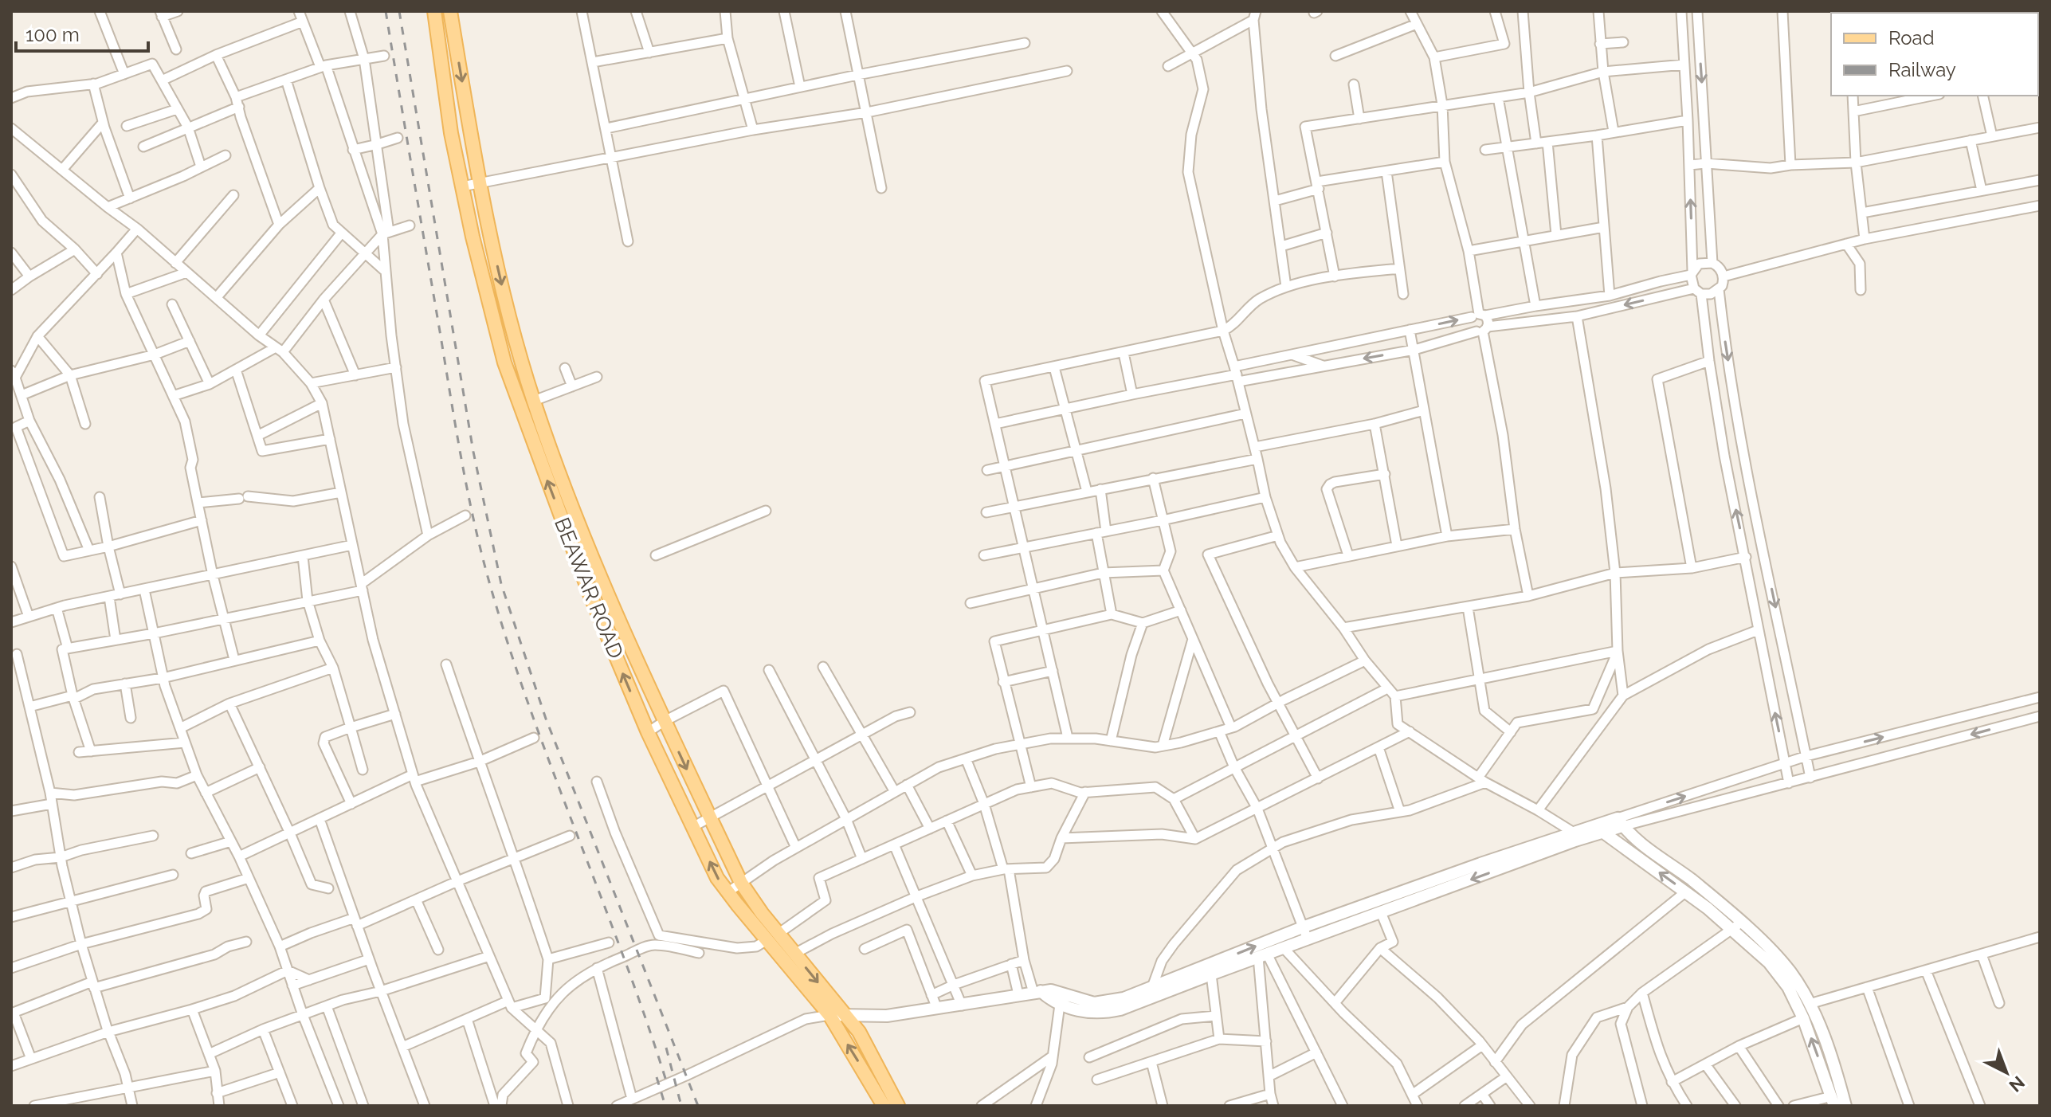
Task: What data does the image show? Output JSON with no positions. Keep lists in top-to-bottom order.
{
  "streets": {
    "main road": ["BEAWAR ROAD"]
  },
  "legend": ["Road", "Railway"],
  "scale_bar": "100 m",
  "north": "bottom right"
}
